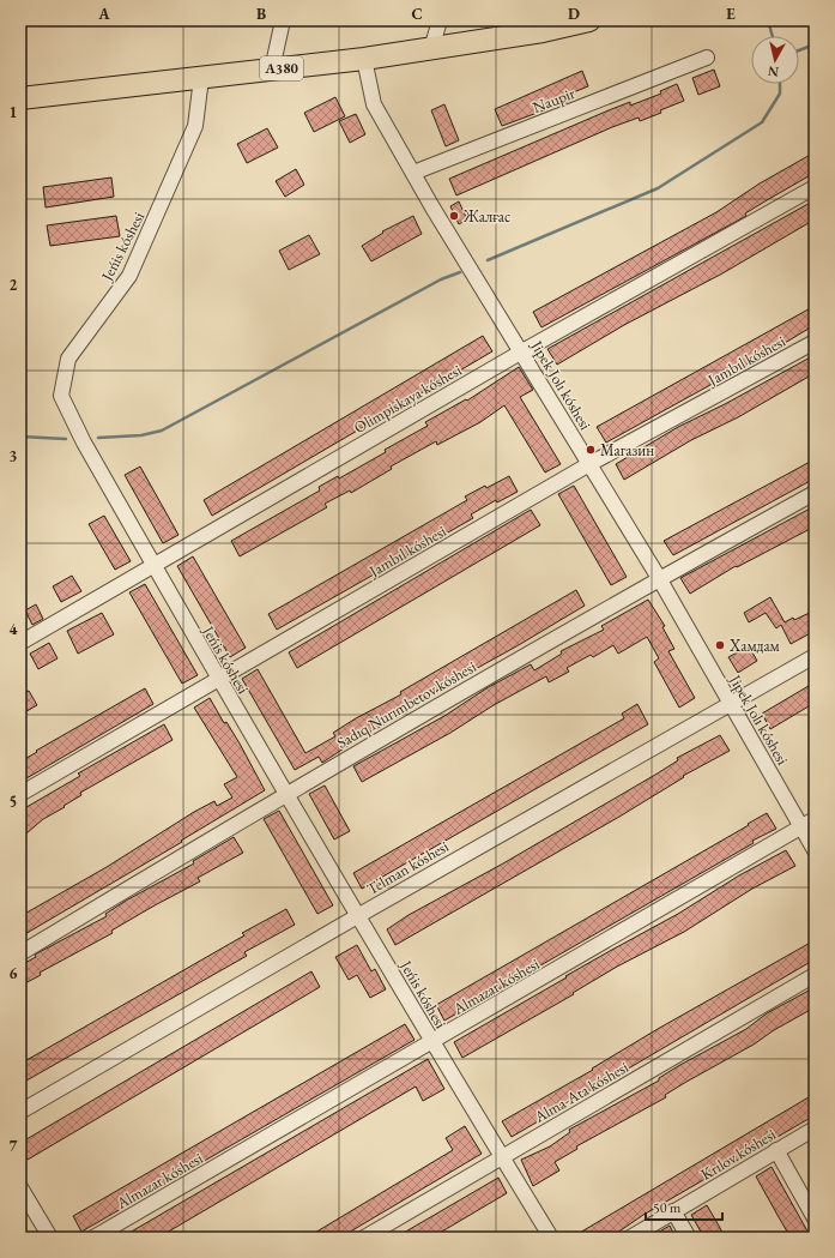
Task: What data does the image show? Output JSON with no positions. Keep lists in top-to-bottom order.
{
  "streets": {
    "highway": ["A380"],
    "street": [
      "Naupir",
      "Jeńis kóshesi",
      "Jambıl kóshesi",
      "Jipek Jolı kóshesi",
      "Olimpiskaya kóshesi",
      "Sadıq Nurımbetov kóshesi",
      "Telman kóshesi",
      "Almazar kóshesi",
      "Alma-Ata kóshesi",
      "Krılov kóshesi"
    ]
  },
  "crossings": [
    ["A380", "Jeńis kóshesi"],
    ["A380", "Jipek Jolı kóshesi"],
    ["Naupir", "Jipek Jolı kóshesi"],
    ["Jeńis kóshesi", "Jambıl kóshesi"],
    ["Jeńis kóshesi", "Olimpiskaya kóshesi"],
    ["Jeńis kóshesi", "Sadıq Nurımbetov kóshesi"],
    ["Jeńis kóshesi", "Telman kóshesi"],
    ["Jeńis kóshesi", "Almazar kóshesi"],
    ["Jeńis kóshesi", "Alma-Ata kóshesi"],
    ["Jambıl kóshesi", "Jipek Jolı kóshesi"],
    ["Jipek Jolı kóshesi", "Olimpiskaya kóshesi"],
    ["Jipek Jolı kóshesi", "Sadıq Nurımbetov kóshesi"],
    ["Jipek Jolı kóshesi", "Telman kóshesi"],
    ["Jipek Jolı kóshesi", "Almazar kóshesi"]
  ],
  "places": ["Жалғас", "Магазин", "Хамдам"],
  "scale_bar": "50 m",
  "north": "bottom",
  "grid": {
    "columns": [
      "A",
      "B",
      "C",
      "D",
      "E"
    ],
    "rows": [
      "1",
      "2",
      "3",
      "4",
      "5",
      "6",
      "7"
    ]
  }
}
